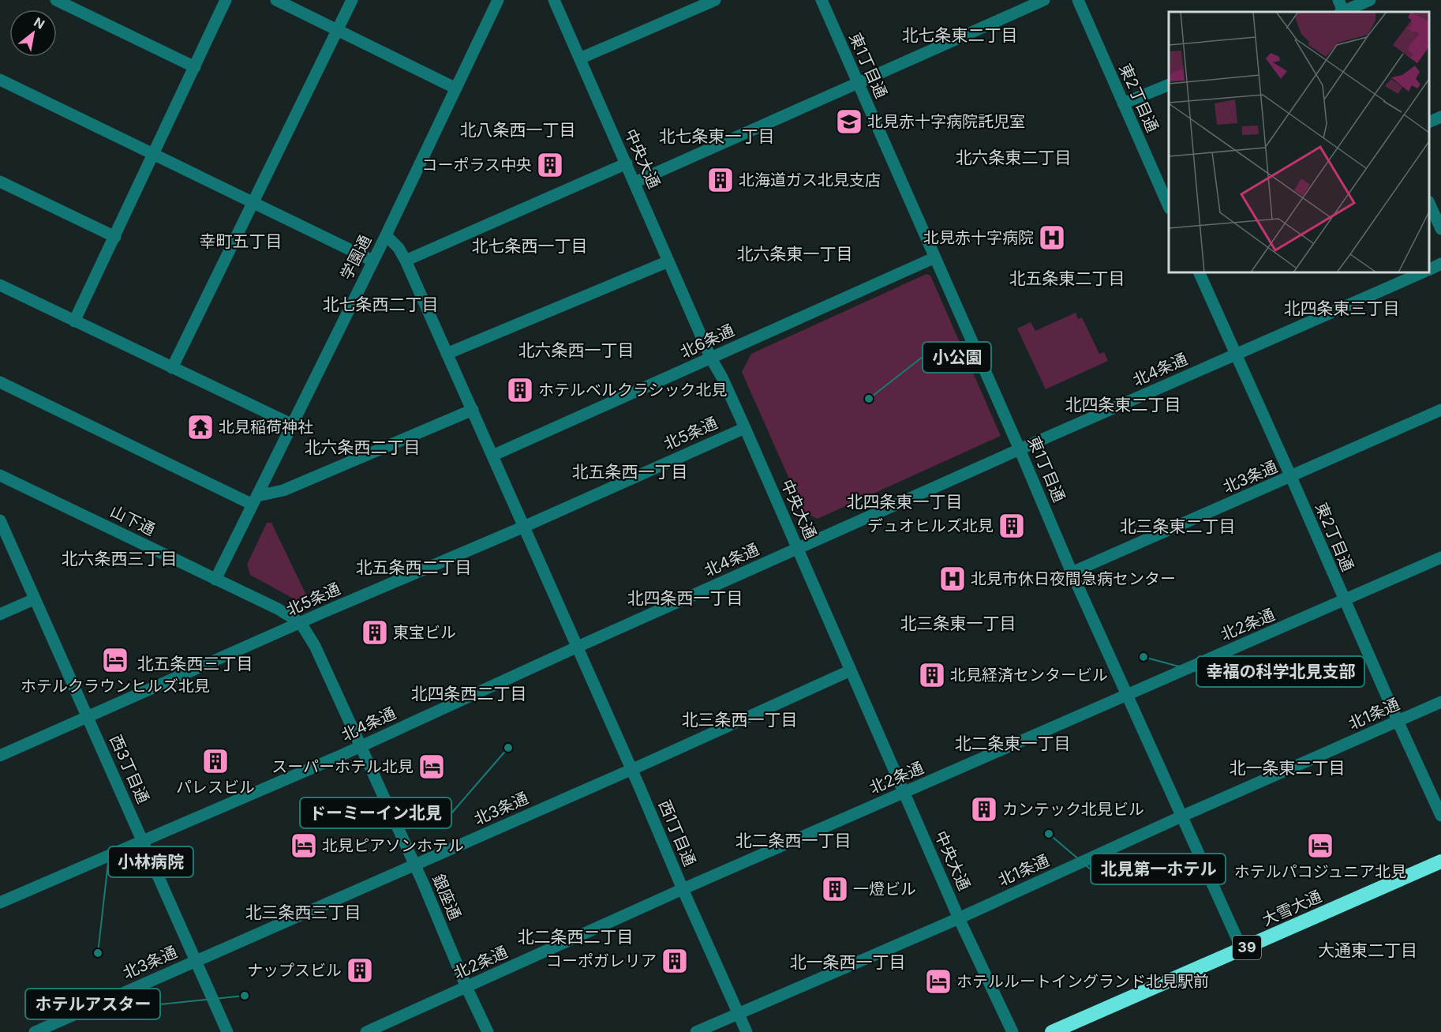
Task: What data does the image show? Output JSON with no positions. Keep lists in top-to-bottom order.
{
  "streets": {
    "highway": ["大雪大通", "39"],
    "street": [
      "東1丁目通",
      "東2丁目通",
      "中央大通",
      "学園通",
      "北6条通",
      "北4条通",
      "北5条通",
      "北3条通",
      "山下通",
      "北2条通",
      "北1条通",
      "西3丁目通",
      "西1丁目通",
      "銀座通"
    ]
  },
  "crossings": [
    ["東1丁目通", "北6条通"],
    ["東1丁目通", "北4条通"],
    ["東1丁目通", "北3条通"],
    ["東1丁目通", "北2条通"],
    ["東1丁目通", "北1条通"],
    ["東1丁目通", "大雪大通"],
    ["東2丁目通", "北4条通"],
    ["東2丁目通", "北3条通"],
    ["東2丁目通", "北2条通"],
    ["東2丁目通", "北1条通"],
    ["中央大通", "北6条通"],
    ["中央大通", "北4条通"],
    ["中央大通", "北5条通"],
    ["中央大通", "北3条通"],
    ["中央大通", "北2条通"],
    ["中央大通", "北1条通"],
    ["学園通", "山下通"],
    ["学園通", "西1丁目通"],
    ["北6条通", "西1丁目通"],
    ["北4条通", "西3丁目通"],
    ["北4条通", "西1丁目通"],
    ["北4条通", "銀座通"],
    ["北5条通", "山下通"],
    ["北5条通", "西3丁目通"],
    ["北5条通", "西1丁目通"],
    ["北5条通", "銀座通"],
    ["北3条通", "西3丁目通"],
    ["北3条通", "西1丁目通"],
    ["北3条通", "銀座通"],
    ["山下通", "銀座通"],
    ["北2条通", "西1丁目通"],
    ["北2条通", "銀座通"],
    ["北1条通", "西1丁目通"]
  ],
  "districts": [
    "北七条東二丁目",
    "北八条西一丁目",
    "北七条東一丁目",
    "北六条東二丁目",
    "幸町五丁目",
    "北七条西一丁目",
    "北六条東一丁目",
    "北五条東二丁目",
    "北七条西二丁目",
    "北四条東三丁目",
    "北六条西一丁目",
    "北四条東二丁目",
    "北六条西二丁目",
    "北五条西一丁目",
    "北四条東一丁目",
    "北三条東二丁目",
    "北六条西三丁目",
    "北五条西二丁目",
    "北四条西一丁目",
    "北三条東一丁目",
    "北五条西三丁目",
    "北四条西二丁目",
    "北三条西一丁目",
    "北二条東一丁目",
    "北一条東二丁目",
    "北二条西一丁目",
    "北三条西三丁目",
    "北二条西二丁目",
    "大通東二丁目",
    "北一条西一丁目"
  ],
  "places": {
    "school or university": ["北見赤十字病院託児室"],
    "building": [
      "コーポラス中央",
      "北海道ガス北見支店",
      "ホテルベルクラシック北見",
      "デュオヒルズ北見",
      "東宝ビル",
      "北見経済センタービル",
      "パレスビル",
      "カンテック北見ビル",
      "一燈ビル",
      "コーポガレリア",
      "ナップスビル"
    ],
    "hospital": ["北見赤十字病院", "北見市休日夜間急病センター"],
    "other": [
      "小公園",
      "幸福の科学北見支部",
      "ドーミーイン北見",
      "北見第一ホテル",
      "小林病院",
      "ホテルアスター"
    ],
    "temple": ["北見稲荷神社"],
    "hotel": [
      "ホテルクラウンヒルズ北見",
      "スーパーホテル北見",
      "北見ピアソンホテル",
      "ホテルパコジュニア北見",
      "ホテルルートイングランド北見駅前"
    ]
  },
  "north": "top right"
}
